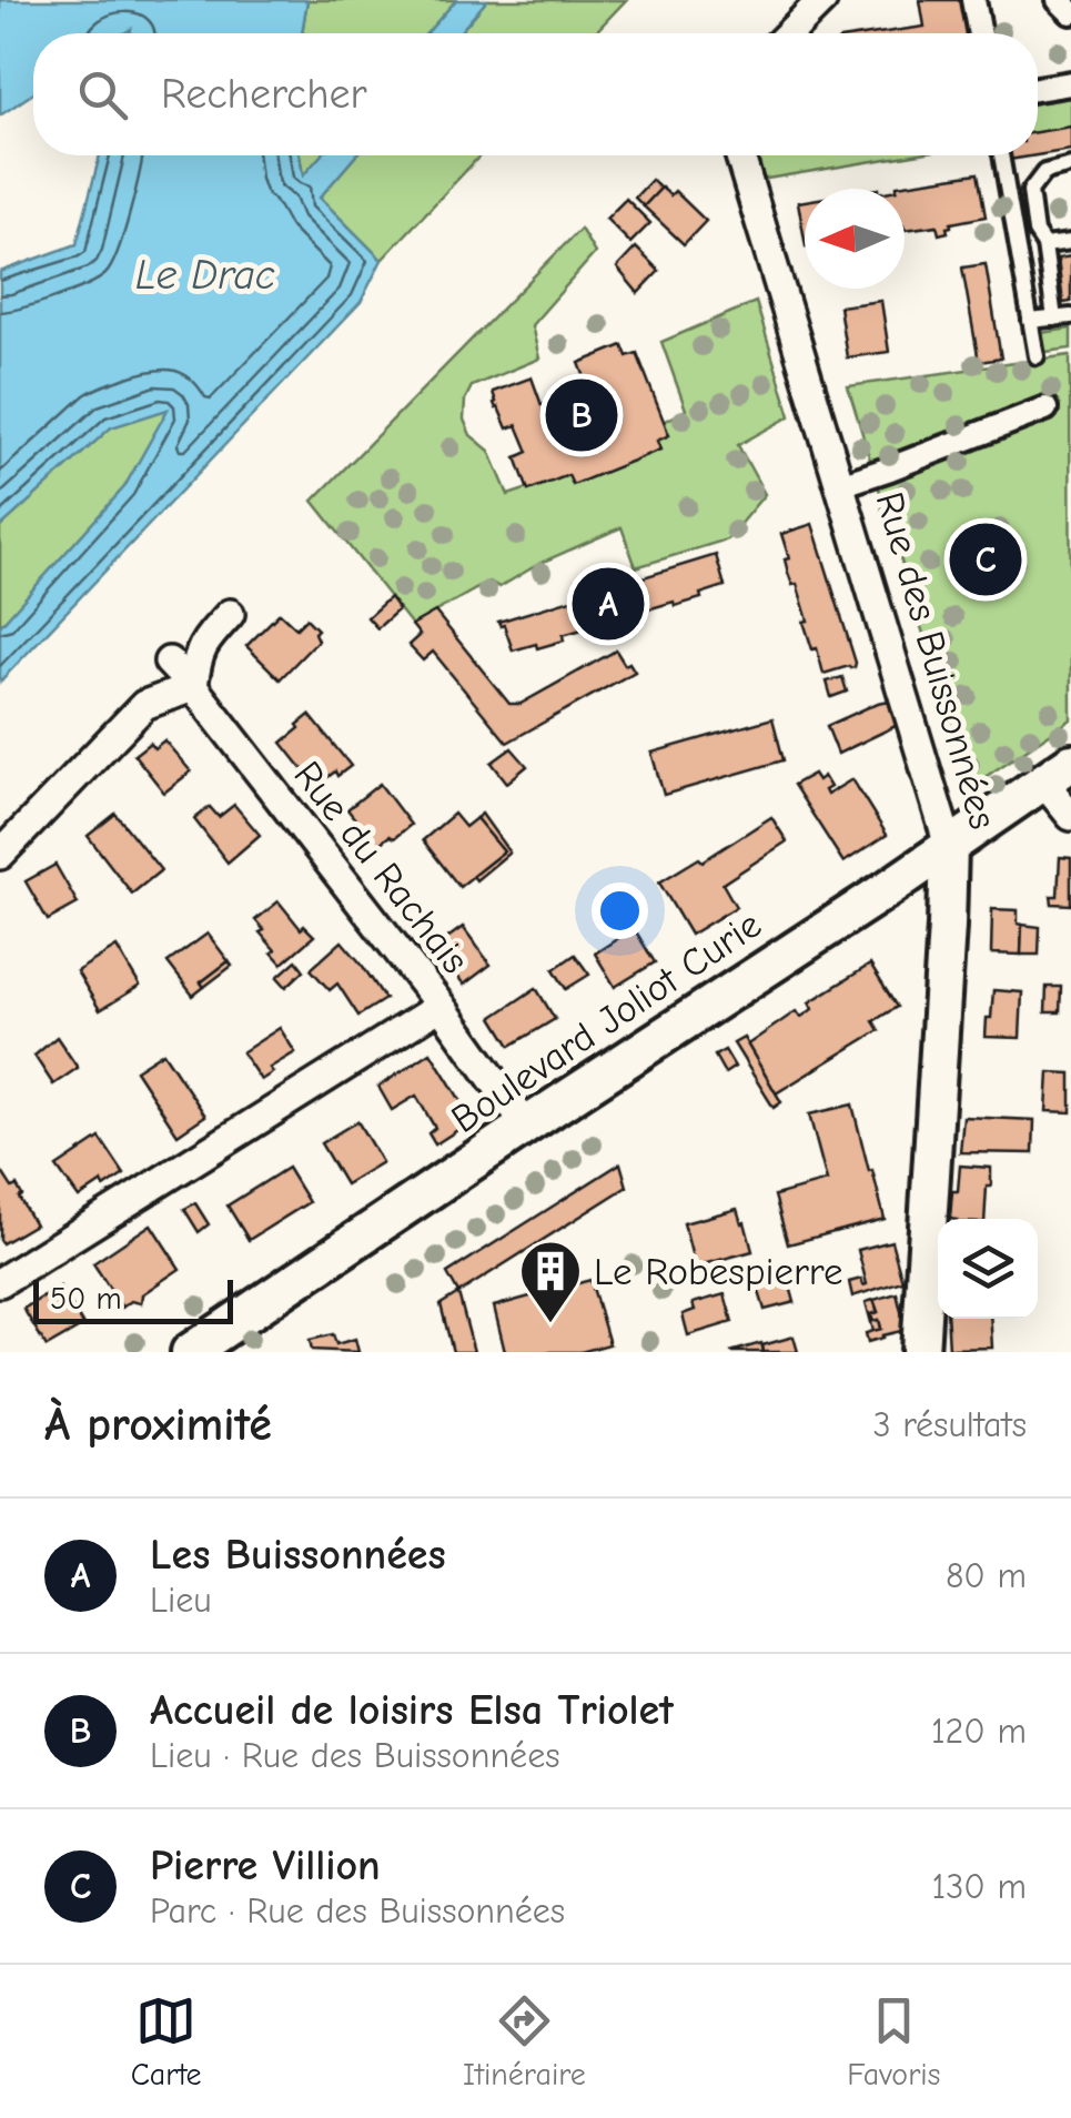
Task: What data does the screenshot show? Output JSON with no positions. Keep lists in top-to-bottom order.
{
  "streets": {
    "street": ["Rue des Buissonnées", "Rue du Rachais", "Boulevard Joliot Curie"]
  },
  "crossings": [
    ["Rue des Buissonnées", "Boulevard Joliot Curie"],
    ["Rue du Rachais", "Boulevard Joliot Curie"]
  ],
  "water": ["Le Drac"],
  "places": {
    "building": ["Le Robespierre"]
  },
  "scale_bar": "50 m",
  "north": "left",
  "page": {
    "search": "Rechercher",
    "pins": ["B", "C", "A"],
    "scale": "50 m",
    "heading": ["À proximité", "3 résultats"],
    "list": [
      {
        "mark": "A",
        "name": "Les Buissonnées",
        "note": "Lieu",
        "value": "80 m"
      },
      {
        "mark": "B",
        "name": "Accueil de loisirs Elsa Triolet",
        "note": "Lieu · Rue des Buissonnées",
        "value": "120 m"
      },
      {
        "mark": "C",
        "name": "Pierre Villion",
        "note": "Parc · Rue des Buissonnées",
        "value": "130 m"
      }
    ],
    "nav": ["Carte", "Itinéraire", "Favoris"]
  }
}
